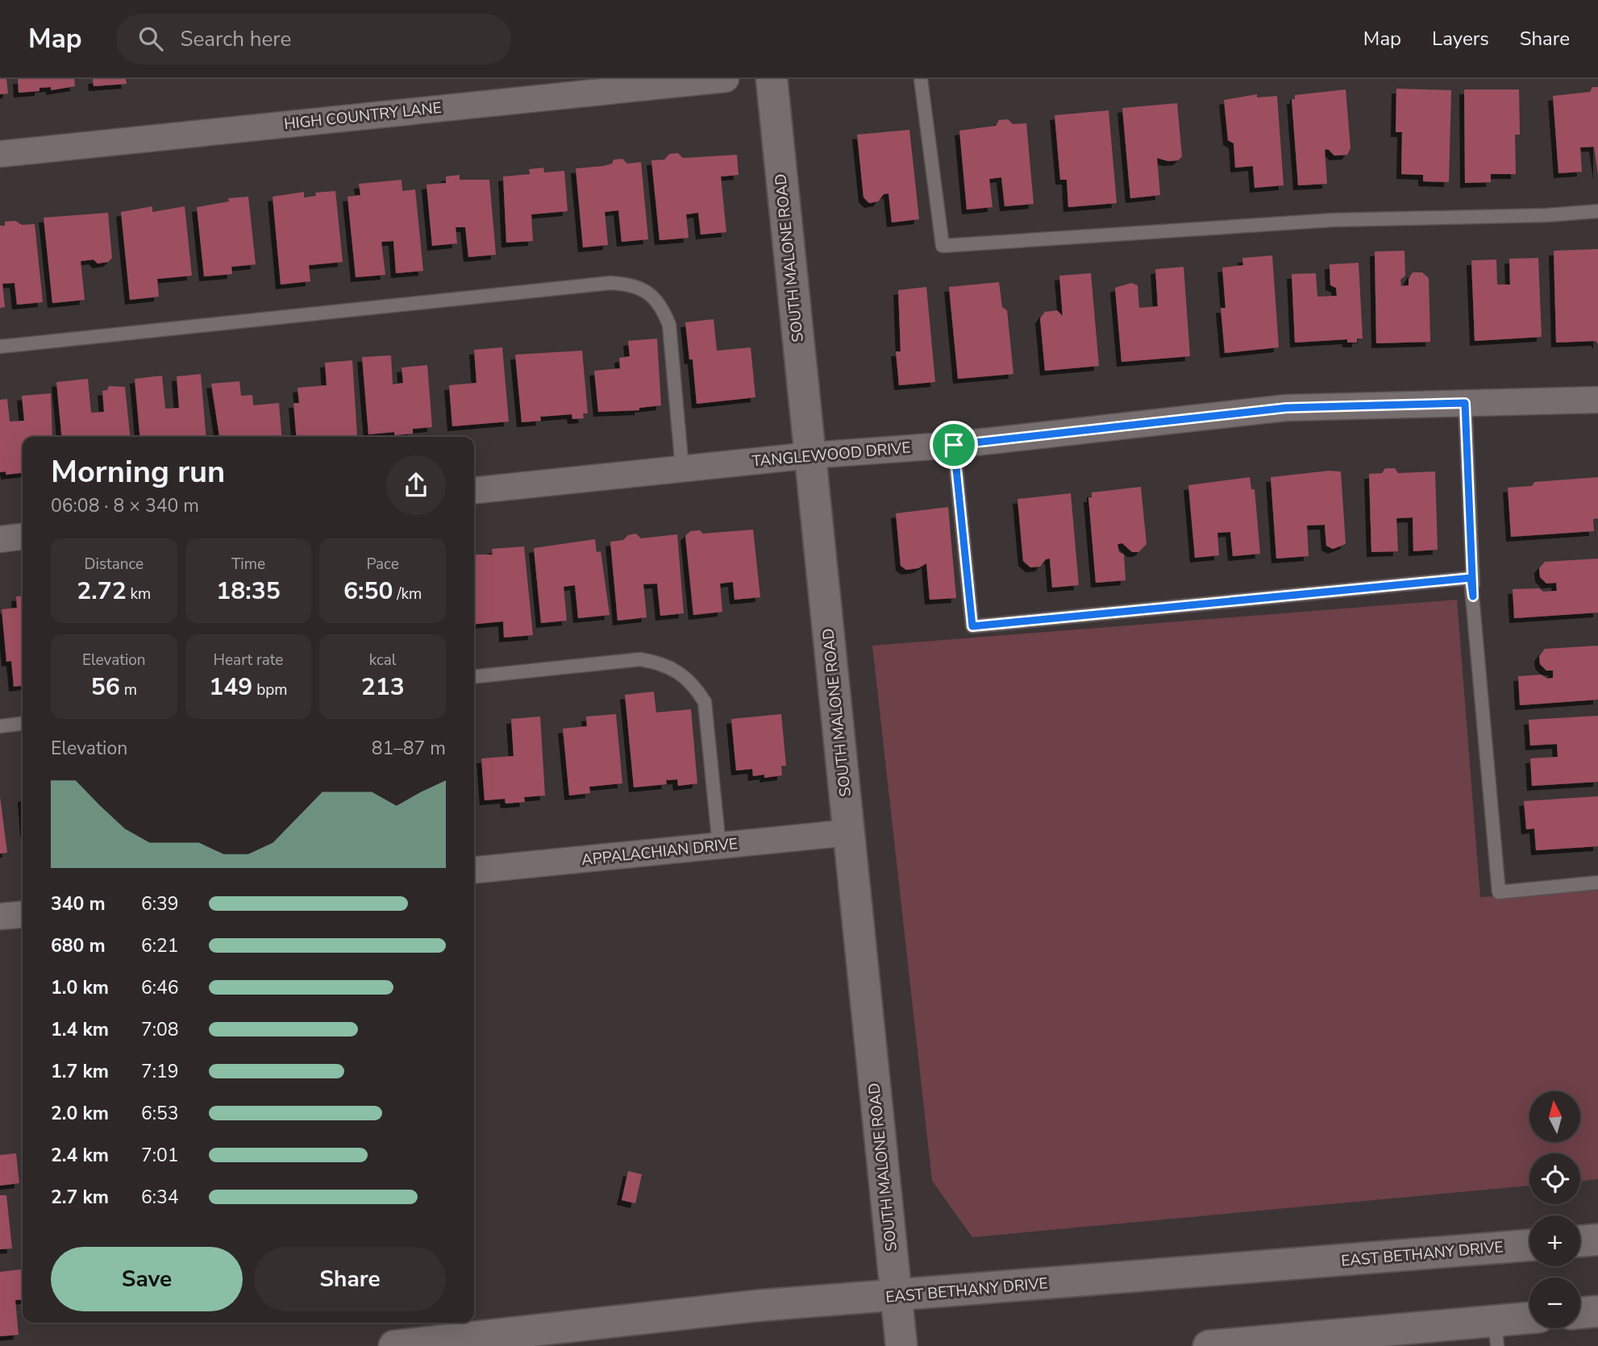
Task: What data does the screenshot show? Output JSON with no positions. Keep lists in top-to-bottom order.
{
  "streets": {
    "main road": ["SOUTH MALONE ROAD", "EAST BETHANY DRIVE"],
    "street": ["HIGH COUNTRY LANE", "TANGLEWOOD DRIVE", "APPALACHIAN DRIVE"]
  },
  "crossings": [
    ["SOUTH MALONE ROAD", "TANGLEWOOD DRIVE"],
    ["SOUTH MALONE ROAD", "APPALACHIAN DRIVE"],
    ["SOUTH MALONE ROAD", "EAST BETHANY DRIVE"]
  ],
  "north": "top",
  "page": {
    "header": "Map",
    "search": "Search here",
    "nav": ["Map", "Layers", "Share"],
    "heading": ["Morning run", "06:08 · 8 × 340 m"],
    "stats": [
      ["Distance", "2.72 km"],
      ["Time", "18:35"],
      ["Pace", "6:50 /km"],
      ["Elevation", "56 m"],
      ["Heart rate", "149 bpm"],
      ["kcal", "213"]
    ],
    "chart": ["Elevation", "81–87 m"],
    "list": [
      {
        "name": "340 m",
        "note": "6:39"
      },
      {
        "name": "680 m",
        "note": "6:21"
      },
      {
        "name": "1.0 km",
        "note": "6:46"
      },
      {
        "name": "1.4 km",
        "note": "7:08"
      },
      {
        "name": "1.7 km",
        "note": "7:19"
      },
      {
        "name": "2.0 km",
        "note": "6:53"
      },
      {
        "name": "2.4 km",
        "note": "7:01"
      },
      {
        "name": "2.7 km",
        "note": "6:34"
      }
    ],
    "map_buttons": ["+", "−"],
    "buttons": ["Save", "Share"]
  }
}
